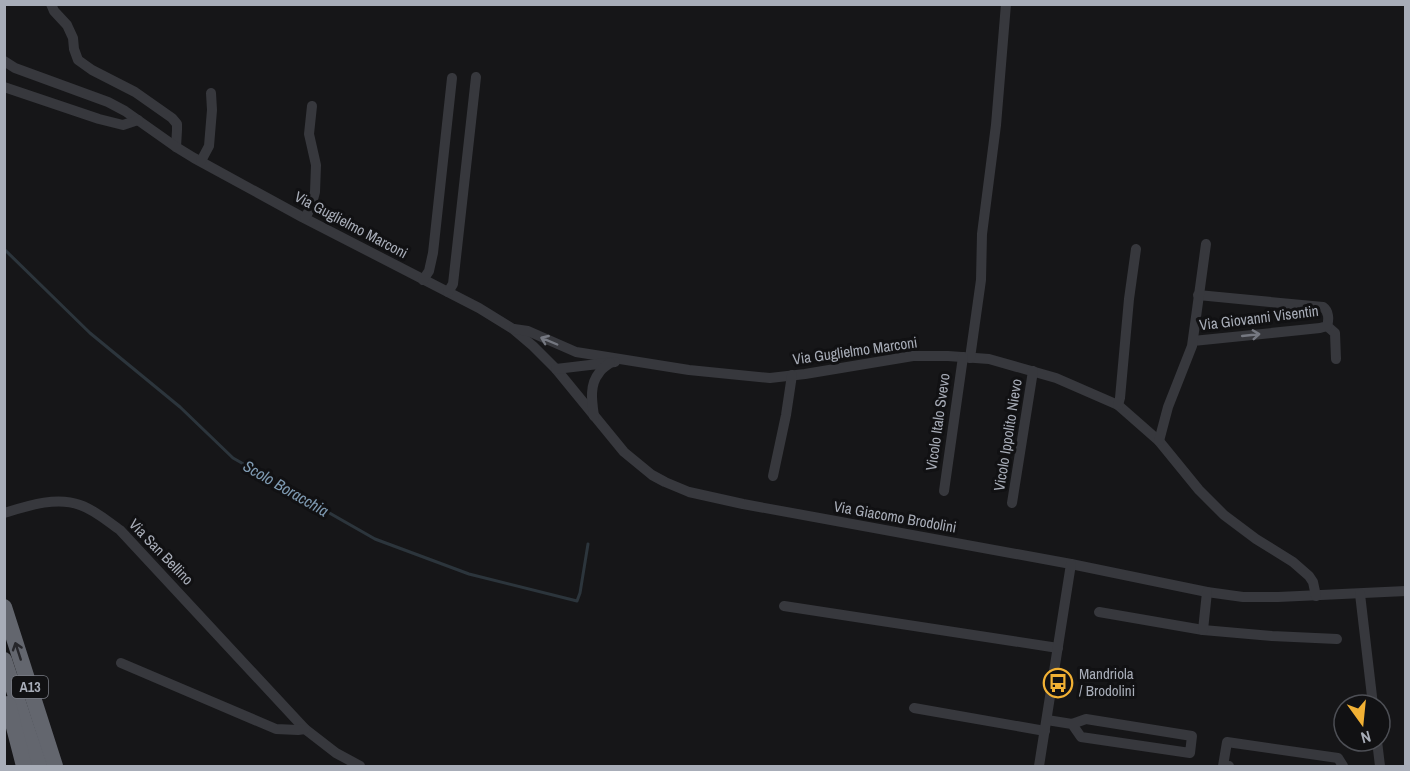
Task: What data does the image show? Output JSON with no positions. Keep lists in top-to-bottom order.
{
  "streets": {
    "highway": ["A13"],
    "street": [
      "Via Guglielmo Marconi",
      "Via Giovanni Visentin",
      "Vicolo Italo Svevo",
      "Vicolo Ippolito Nievo",
      "Via Giacomo Brodolini",
      "Via San Bellino"
    ]
  },
  "crossings": [
    ["Via Guglielmo Marconi", "Via Giovanni Visentin"],
    ["Via Guglielmo Marconi", "Vicolo Italo Svevo"],
    ["Via Guglielmo Marconi", "Vicolo Ippolito Nievo"],
    ["Via Guglielmo Marconi", "Via Giacomo Brodolini"]
  ],
  "water": ["Scolo Boracchia"],
  "places": {
    "bus stop": ["Mandriola / Brodolini"]
  },
  "north": "bottom"
}
